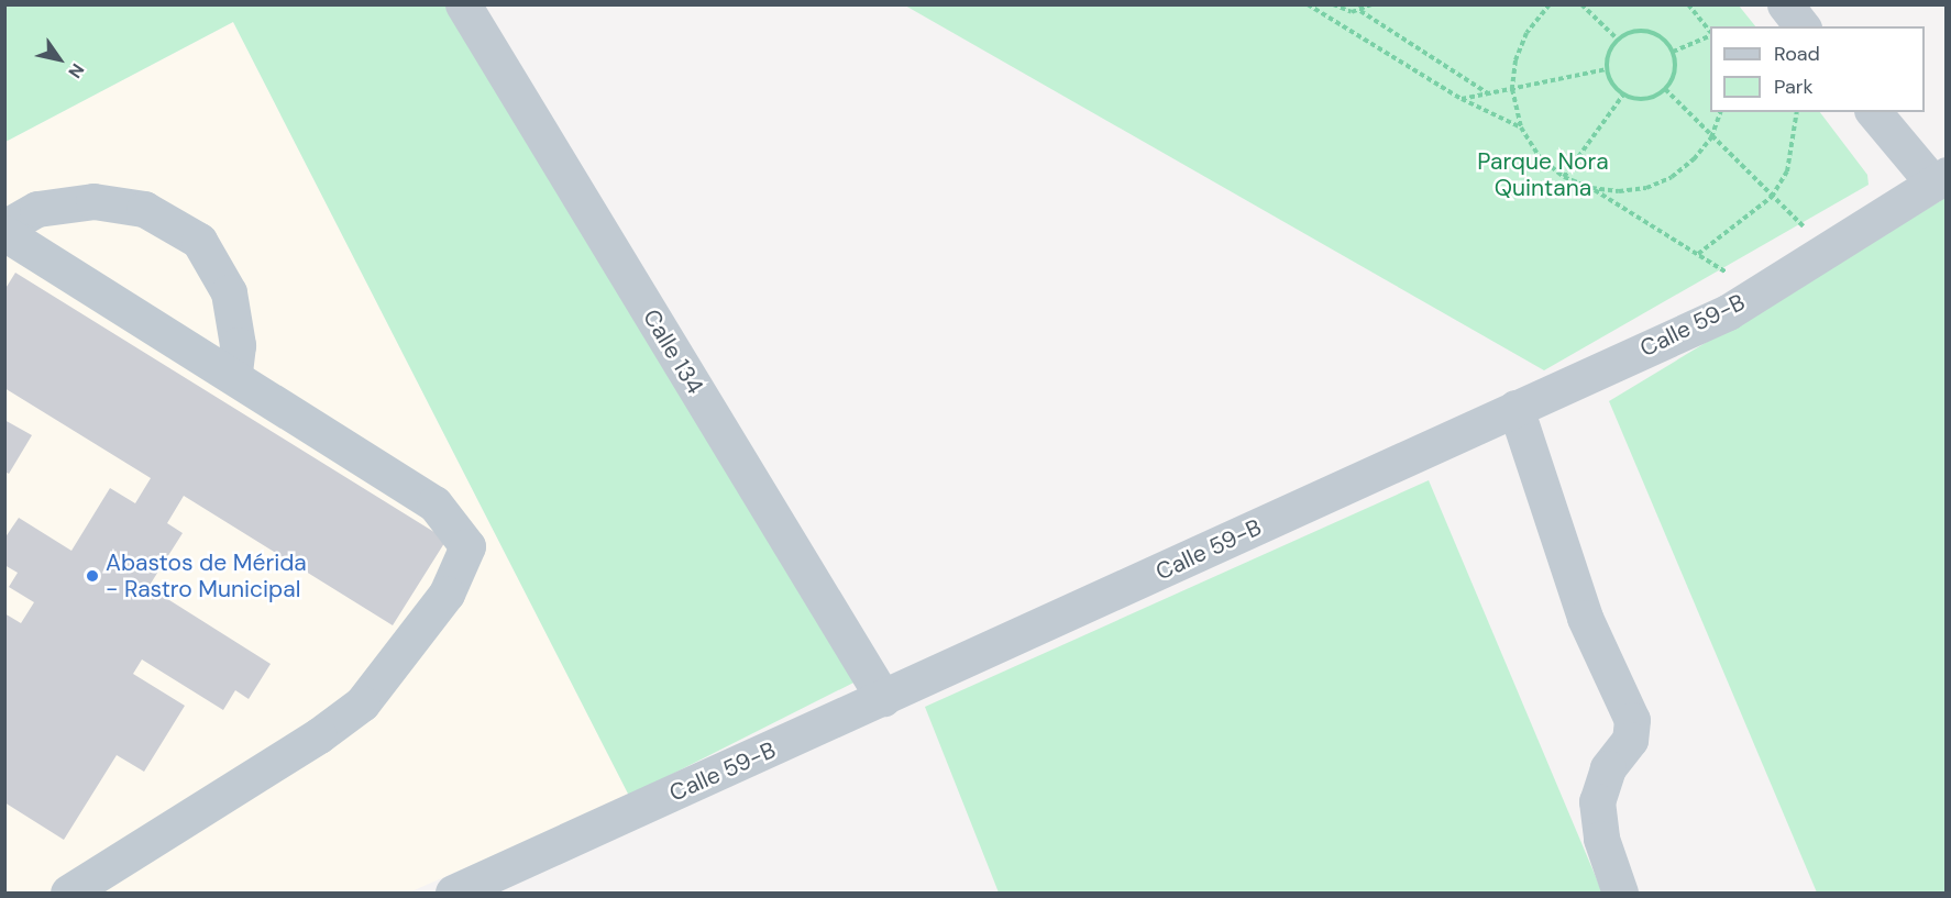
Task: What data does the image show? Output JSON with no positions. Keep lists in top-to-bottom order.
{
  "streets": {
    "street": ["Calle 59-B", "Calle 134"]
  },
  "crossings": [
    ["Calle 59-B", "Calle 134"]
  ],
  "parks": ["Parque Nora Quintana"],
  "places": ["Abastos de Mérida - Rastro Municipal"],
  "legend": ["Road", "Park"],
  "north": "bottom right"
}
